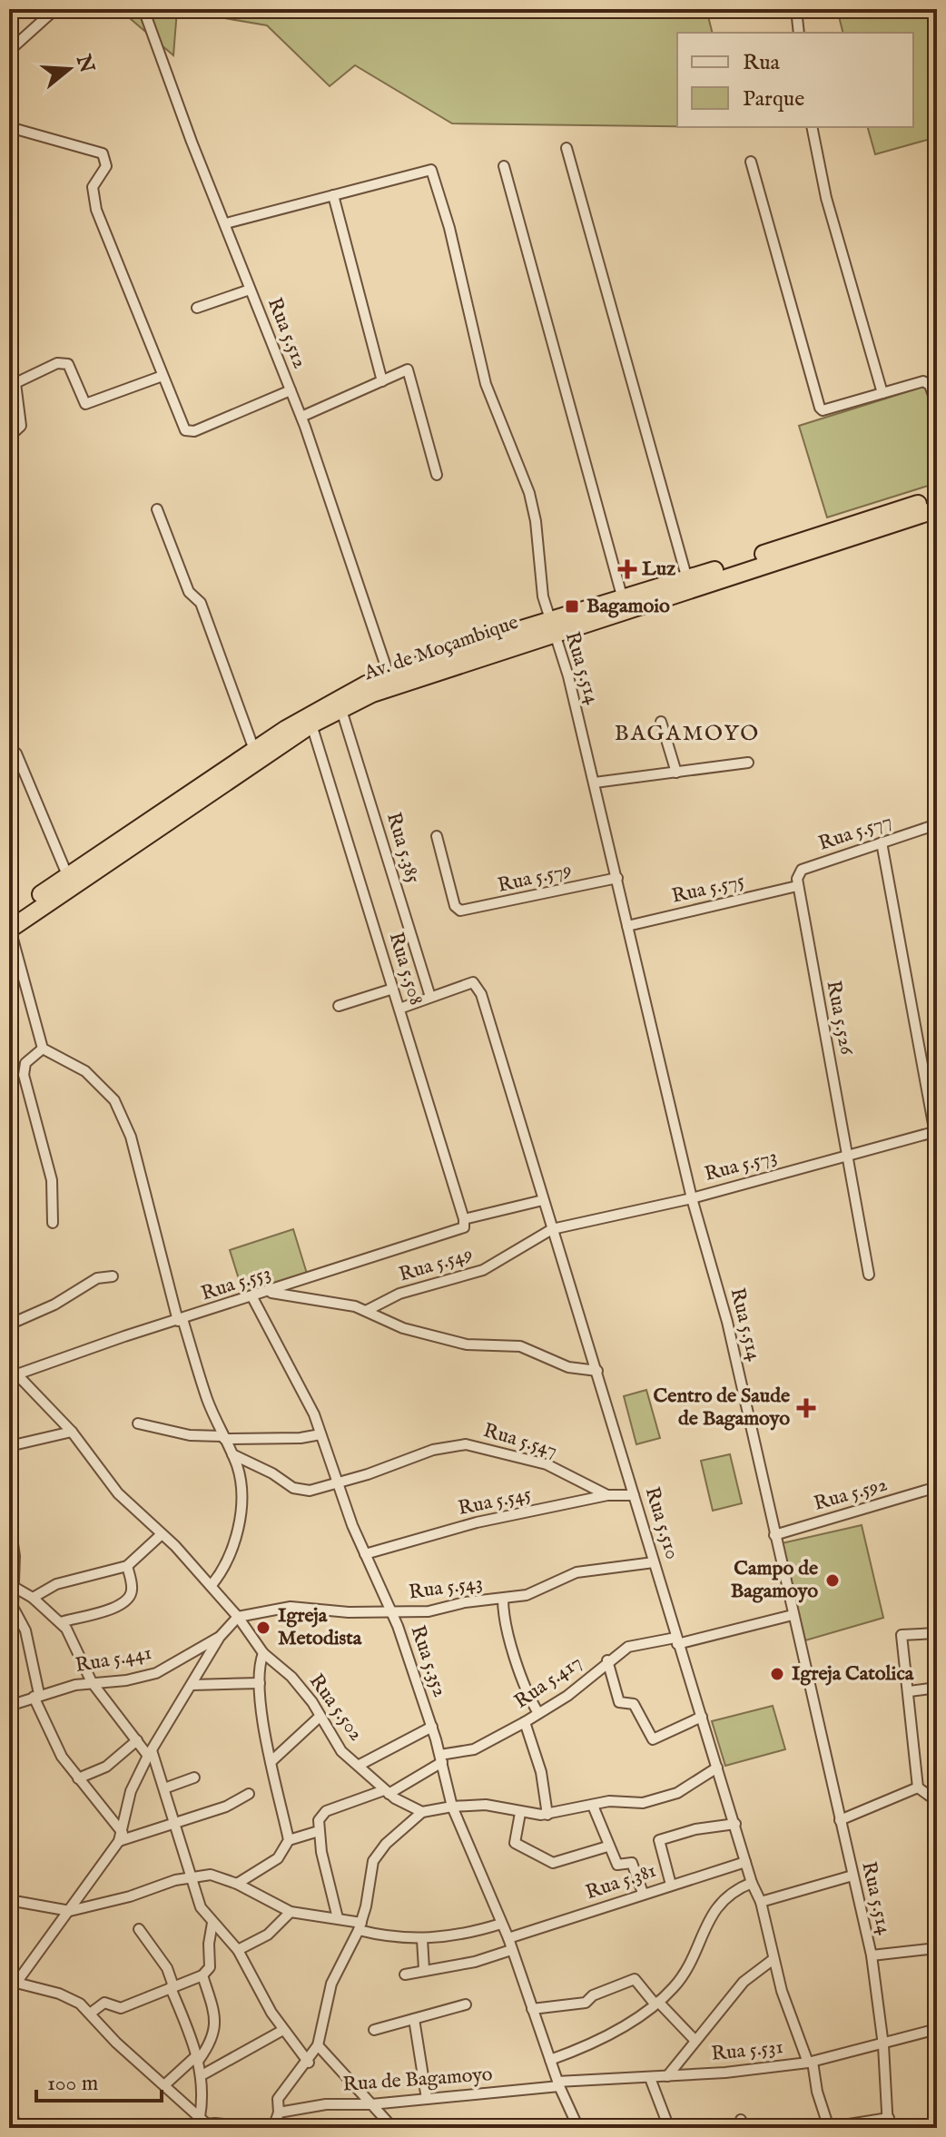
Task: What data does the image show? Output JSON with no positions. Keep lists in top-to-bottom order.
{
  "streets": {
    "highway": ["Av. de Moçambique"],
    "street": [
      "Rua 5.512",
      "Rua 5.514",
      "Rua 5.577",
      "Rua 5.385",
      "Rua 5.579",
      "Rua 5.575",
      "Rua 5.508",
      "Rua 5.526",
      "Rua 5.573",
      "Rua 5.549",
      "Rua 5.553",
      "Rua 5.547",
      "Rua 5.592",
      "Rua 5.545",
      "Rua 5.510",
      "Rua 5.543",
      "Rua 5.441",
      "Rua 5.352",
      "Rua 5.417",
      "Rua 5.502",
      "Rua 5.381",
      "Rua 5.531",
      "Rua de Bagamoyo"
    ]
  },
  "crossings": [
    ["Rua 5.512", "Av. de Moçambique"],
    ["Av. de Moçambique", "Rua 5.514"],
    ["Av. de Moçambique", "Rua 5.385"],
    ["Av. de Moçambique", "Rua 5.508"],
    ["Rua 5.514", "Rua 5.579"],
    ["Rua 5.514", "Rua 5.575"],
    ["Rua 5.514", "Rua 5.573"],
    ["Rua 5.514", "Rua 5.592"],
    ["Rua 5.514", "Rua 5.417"],
    ["Rua 5.514", "Rua 5.531"],
    ["Rua 5.577", "Rua 5.575"],
    ["Rua 5.577", "Rua 5.526"],
    ["Rua 5.385", "Rua 5.510"],
    ["Rua 5.575", "Rua 5.526"],
    ["Rua 5.508", "Rua 5.553"],
    ["Rua 5.526", "Rua 5.573"],
    ["Rua 5.573", "Rua 5.549"],
    ["Rua 5.573", "Rua 5.510"],
    ["Rua 5.549", "Rua 5.510"],
    ["Rua 5.553", "Rua 5.510"],
    ["Rua 5.553", "Rua 5.352"],
    ["Rua 5.553", "Rua 5.502"],
    ["Rua 5.547", "Rua 5.545"],
    ["Rua 5.547", "Rua 5.352"],
    ["Rua 5.545", "Rua 5.510"],
    ["Rua 5.545", "Rua 5.352"],
    ["Rua 5.510", "Rua 5.543"],
    ["Rua 5.510", "Rua 5.417"],
    ["Rua 5.510", "Rua 5.381"],
    ["Rua 5.510", "Rua 5.531"],
    ["Rua 5.543", "Rua 5.352"],
    ["Rua 5.543", "Rua 5.502"],
    ["Rua 5.352", "Rua 5.417"],
    ["Rua 5.531", "Rua de Bagamoyo"]
  ],
  "districts": ["BAGAMOYO"],
  "places": {
    "health": ["Luz", "Centro de Saude de Bagamoyo"],
    "transit": ["Bagamoio"],
    "other": ["Campo de Bagamoyo", "Igreja Metodista", "Igreja Catolica"]
  },
  "legend": ["Rua", "Parque"],
  "scale_bar": "100 m",
  "north": "right"
}
